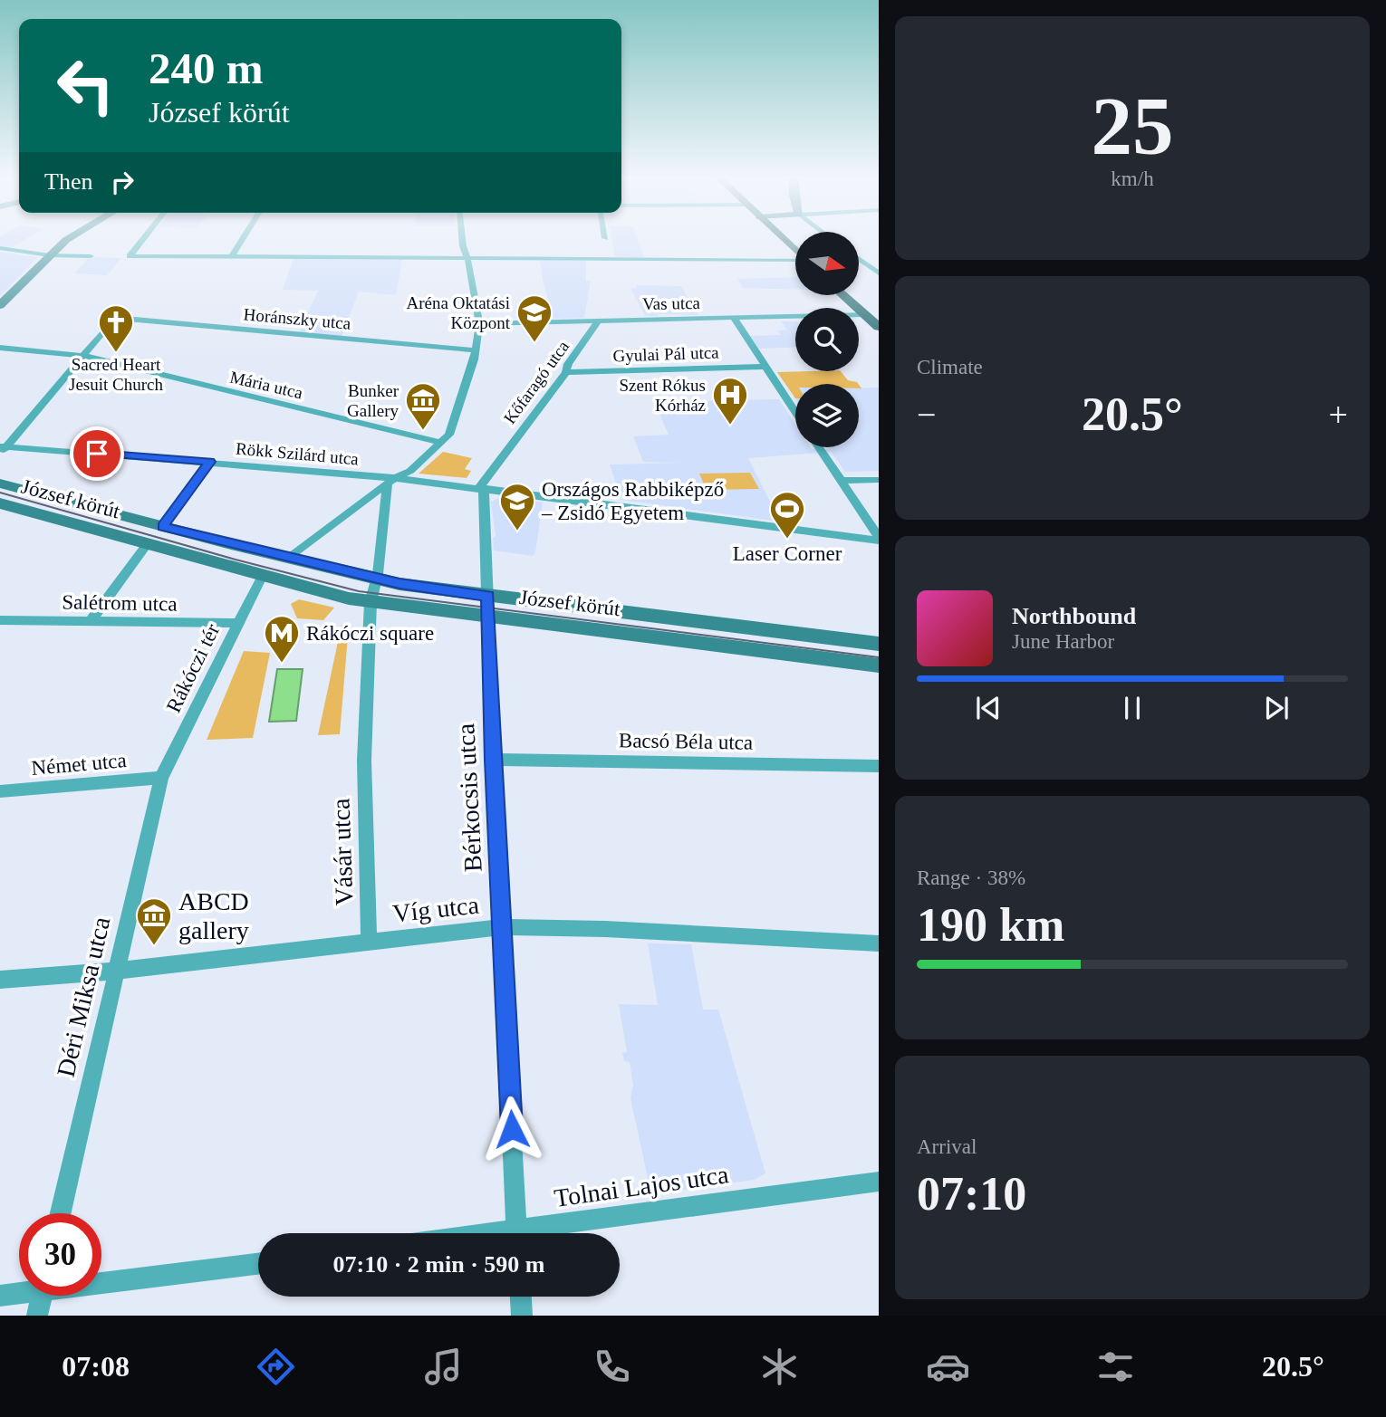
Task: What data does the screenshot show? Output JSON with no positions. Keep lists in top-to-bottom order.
{
  "streets": {
    "main road": ["József körút"],
    "street": [
      "Vas utca",
      "Horánszky utca",
      "Gyulai Pál utca",
      "Kőfaragó utca",
      "Mária utca",
      "Rökk Szilárd utca",
      "Salétrom utca",
      "Rákóczi tér",
      "Bacsó Béla utca",
      "Német utca",
      "Bérkocsis utca",
      "Vásár utca",
      "Víg utca",
      "Déri Miksa utca",
      "Tolnai Lajos utca"
    ]
  },
  "crossings": [
    ["Vas utca", "Kőfaragó utca"],
    ["Horánszky utca", "Mária utca"],
    ["Gyulai Pál utca", "Kőfaragó utca"],
    ["Kőfaragó utca", "Rökk Szilárd utca"],
    ["Kőfaragó utca", "Bérkocsis utca"],
    ["Rökk Szilárd utca", "Bérkocsis utca"],
    ["József körút", "Rákóczi tér"],
    ["József körút", "Bérkocsis utca"],
    ["József körút", "Vásár utca"],
    ["Salétrom utca", "Rákóczi tér"],
    ["Rákóczi tér", "Német utca"],
    ["Rákóczi tér", "Déri Miksa utca"],
    ["Bacsó Béla utca", "Bérkocsis utca"],
    ["Német utca", "Déri Miksa utca"],
    ["Bérkocsis utca", "Víg utca"],
    ["Vásár utca", "Víg utca"],
    ["Víg utca", "Déri Miksa utca"]
  ],
  "places": {
    "school or university": ["Aréna Oktatási Központ", "Országos Rabbiképző – Zsidó Egyetem"],
    "church": ["Sacred Heart Jesuit Church"],
    "hospital": ["Szent Rókus Kórház"],
    "museum": ["Bunker Gallery", "ABCD gallery"],
    "sports": ["Laser Corner"],
    "metro station": ["Rákóczi square"]
  },
  "north": "right",
  "page": {
    "tile": [
      ["25", "km/h"],
      "Climate",
      ["Range · 38%", "190 km"],
      ["Arrival", "07:10"]
    ],
    "turn": ["240 m", "József körút"],
    "then": "Then",
    "heat": ["−", "20.5°", "+"],
    "song": ["Northbound", "June Harbor"],
    "limit": "30",
    "trip": "07:10 · 2 min · 590 m",
    "tabs": ["07:08", "20.5°"]
  }
}
